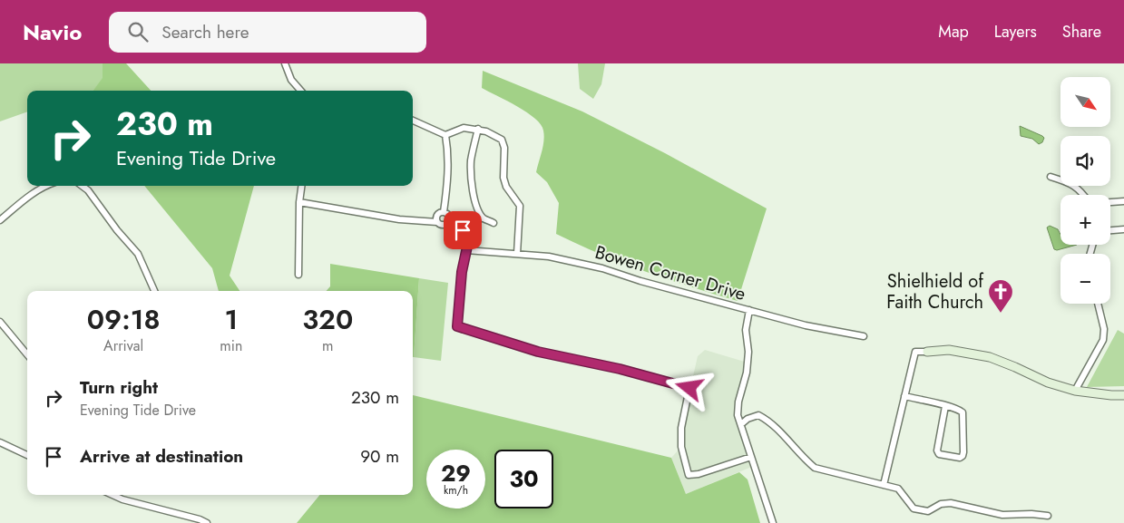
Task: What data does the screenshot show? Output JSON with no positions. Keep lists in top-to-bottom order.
{
  "streets": {
    "street": ["Bowen Corner Drive"]
  },
  "places": {
    "church": ["Shielhield of Faith Church"]
  },
  "north": "bottom right",
  "page": {
    "header": "Navio",
    "search": "Search here",
    "nav": ["Map", "Layers", "Share"],
    "map_buttons": ["+", "−"],
    "turn": ["230 m", "Evening Tide Drive"],
    "eta": [
      "09:18",
      "Arrival",
      "1",
      "min",
      "320",
      "m"
    ],
    "list": [
      {
        "name": "Turn right",
        "note": "Evening Tide Drive",
        "value": "230 m"
      },
      {
        "name": "Arrive at destination",
        "value": "90 m"
      }
    ],
    "speed": "29 km/h",
    "limit": "30"
  }
}
